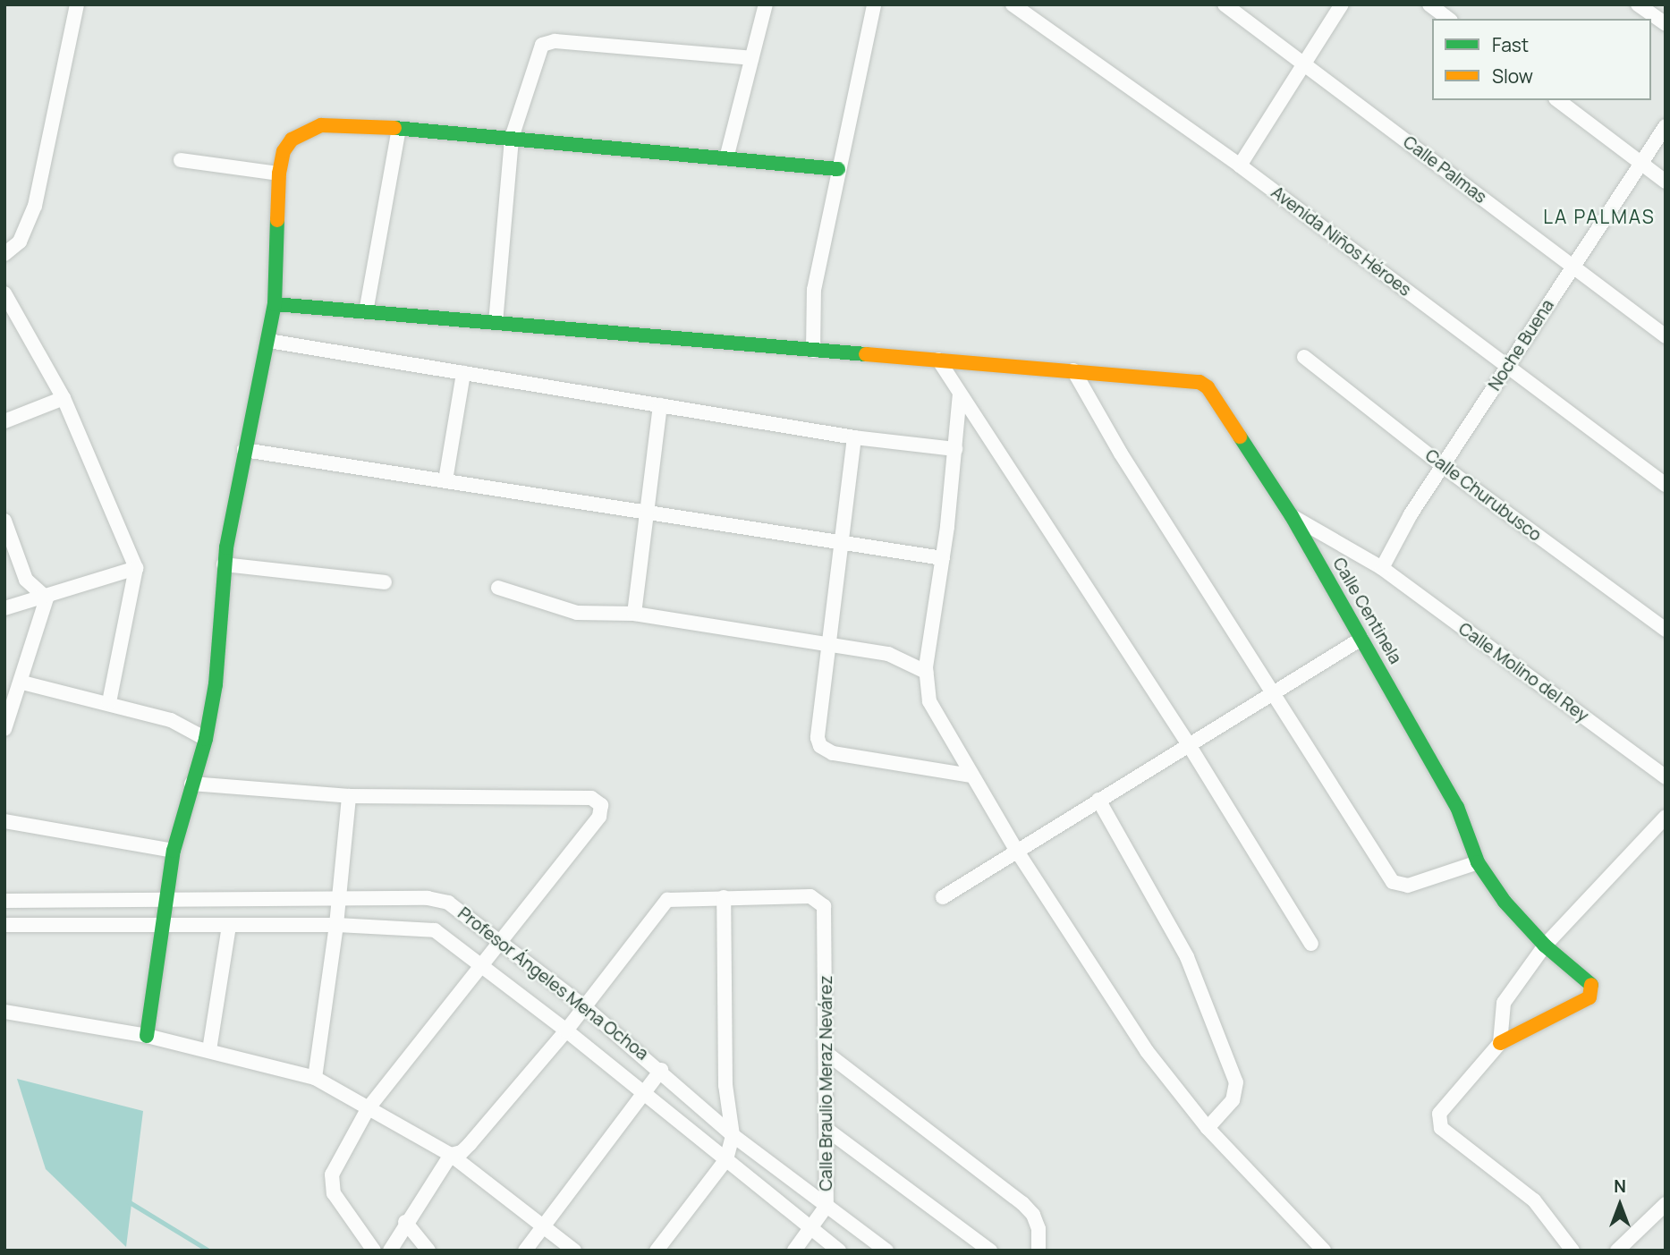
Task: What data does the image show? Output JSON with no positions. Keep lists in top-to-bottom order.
{
  "streets": {
    "street": [
      "Calle Palmas",
      "Avenida Niños Héroes",
      "Noche Buena",
      "Calle Churubusco",
      "Calle Centinela",
      "Calle Molino del Rey",
      "Profesor Ángeles Mena Ochoa",
      "Calle Braulio Meraz Nevárez"
    ]
  },
  "crossings": [
    ["Calle Palmas", "Noche Buena"],
    ["Avenida Niños Héroes", "Noche Buena"],
    ["Noche Buena", "Calle Churubusco"],
    ["Noche Buena", "Calle Molino del Rey"],
    ["Calle Centinela", "Calle Molino del Rey"],
    ["Profesor Ángeles Mena Ochoa", "Calle Braulio Meraz Nevárez"]
  ],
  "districts": ["LA PALMAS"],
  "legend": ["Fast", "Slow"],
  "north": "top"
}
